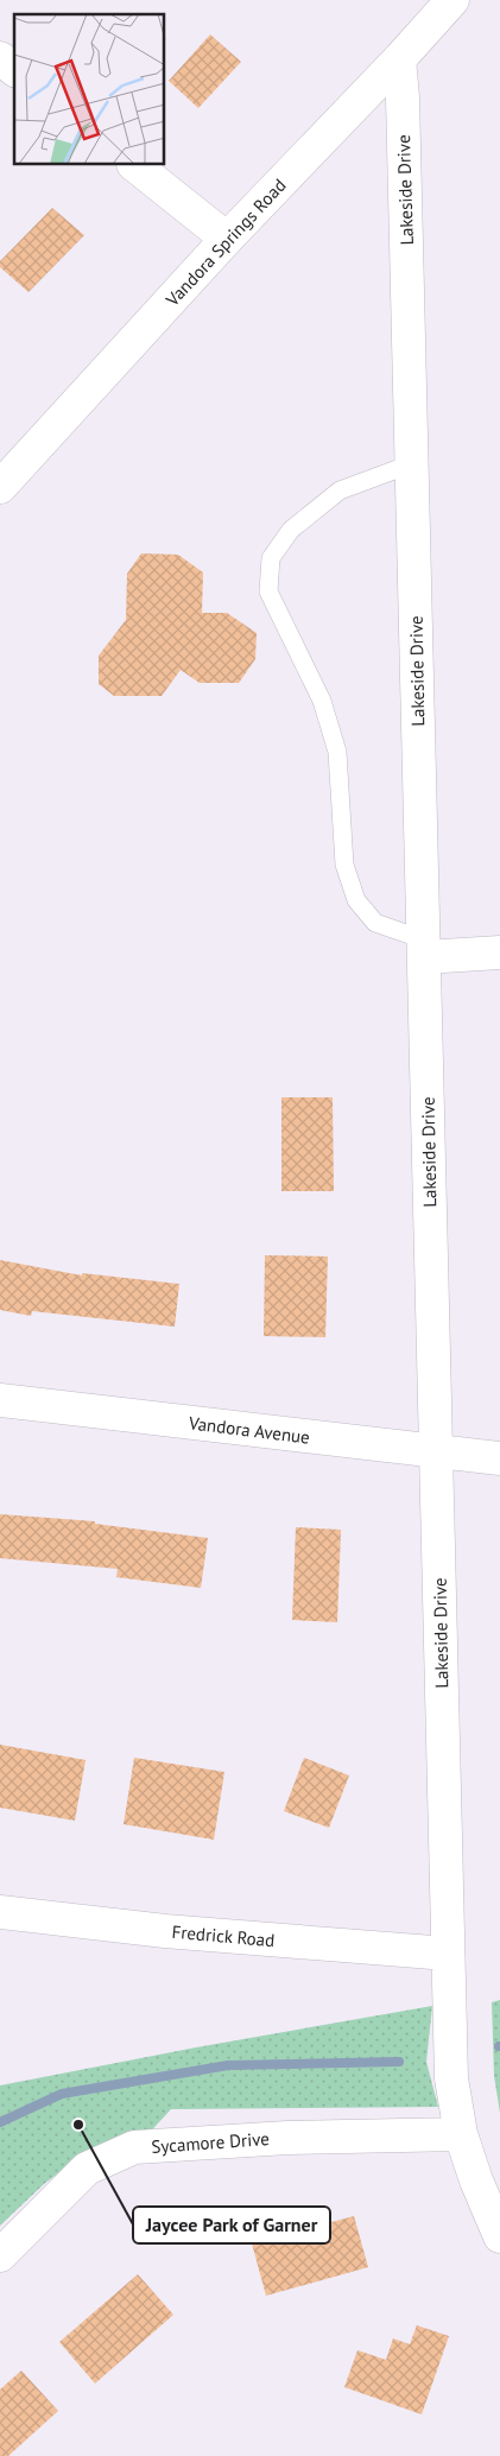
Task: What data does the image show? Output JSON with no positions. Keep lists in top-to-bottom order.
{
  "streets": {
    "street": [
      "Lakeside Drive",
      "Vandora Springs Road",
      "Vandora Avenue",
      "Fredrick Road",
      "Sycamore Drive"
    ]
  },
  "crossings": [
    ["Lakeside Drive", "Vandora Springs Road"],
    ["Lakeside Drive", "Vandora Avenue"],
    ["Lakeside Drive", "Fredrick Road"],
    ["Lakeside Drive", "Sycamore Drive"]
  ],
  "places": ["Jaycee Park of Garner"]
}
